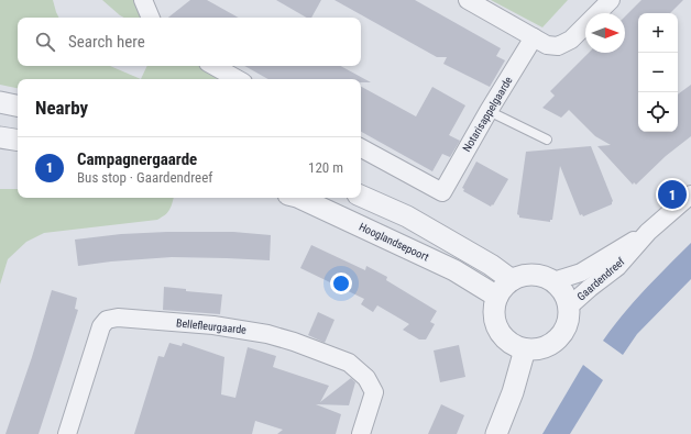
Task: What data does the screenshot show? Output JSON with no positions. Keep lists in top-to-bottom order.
{
  "streets": {
    "street": [
      "Notarisappelgaarde",
      "Hooglandsepoort",
      "Gaardendreef",
      "Bellefleurgaarde"
    ]
  },
  "crossings": [
    ["Hooglandsepoort", "Gaardendreef"]
  ],
  "north": "right",
  "page": {
    "map_buttons": ["+", "−"],
    "search": "Search here",
    "heading": "Nearby",
    "list": [
      {
        "mark": "1",
        "name": "Campagnergaarde",
        "note": "Bus stop · Gaardendreef",
        "value": "120 m"
      }
    ],
    "pins": "1"
  }
}
